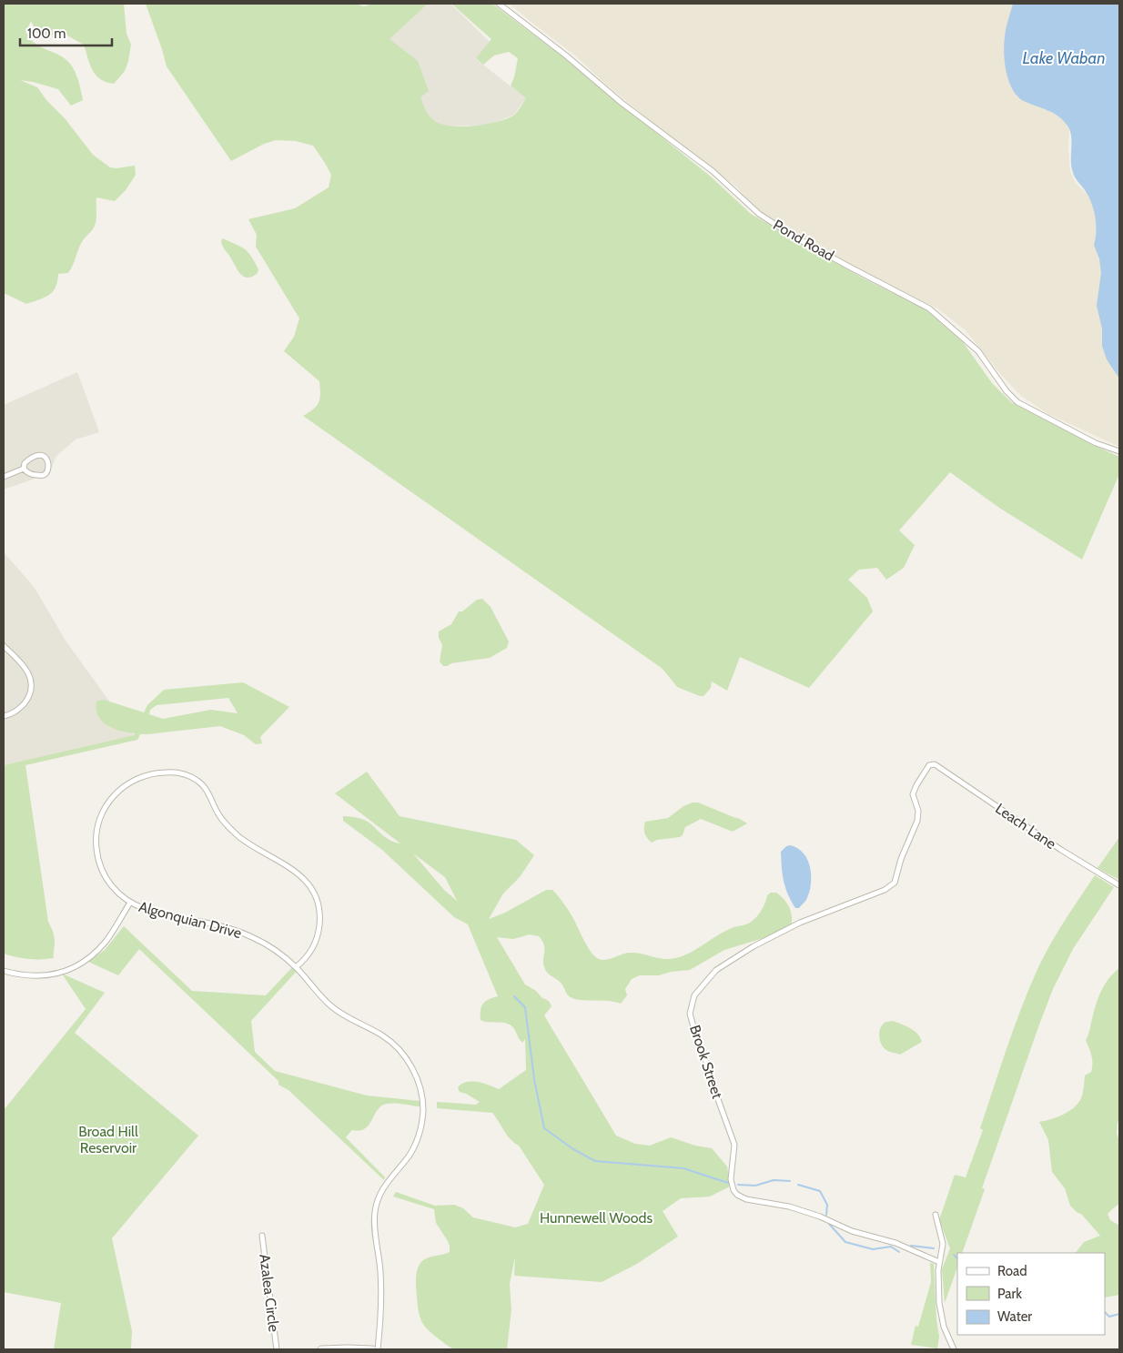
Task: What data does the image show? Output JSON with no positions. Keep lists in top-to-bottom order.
{
  "streets": {
    "street": [
      "Pond Road",
      "Leach Lane",
      "Algonquian Drive",
      "Brook Street",
      "Azalea Circle"
    ]
  },
  "crossings": [
    ["Leach Lane", "Brook Street"]
  ],
  "water": ["Lake Waban"],
  "parks": ["Broad Hill Reservoir", "Hunnewell Woods"],
  "legend": ["Road", "Park", "Water"],
  "scale_bar": "100 m"
}
